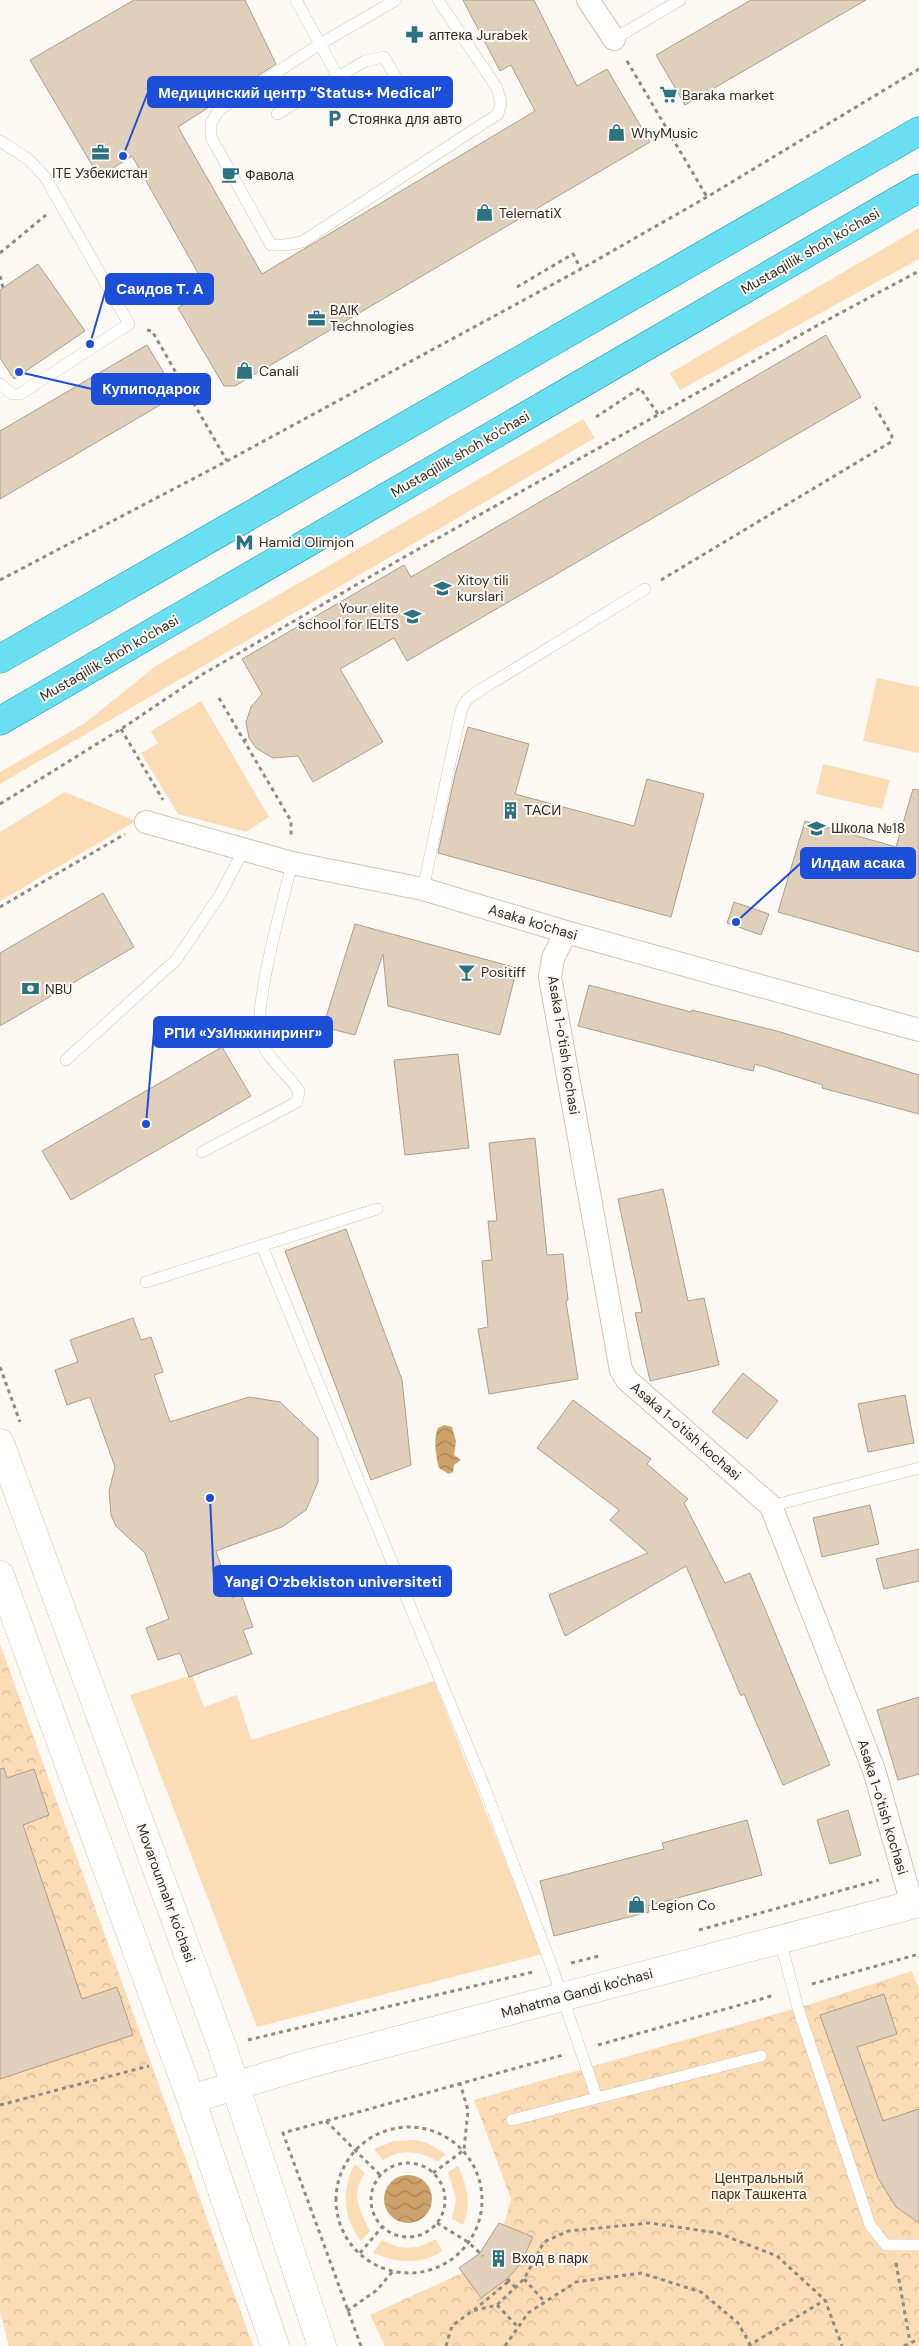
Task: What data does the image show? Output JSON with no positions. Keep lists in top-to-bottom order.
{
  "streets": {
    "main road": ["Mustaqillik shoh ko'chasi"],
    "street": [
      "Asaka ko'chasi",
      "Asaka 1-o'tish kochasi",
      "Movarounnahr ko'chasi",
      "Mahatma Gandi ko'chasi"
    ]
  },
  "crossings": [
    ["Asaka ko'chasi", "Asaka 1-o'tish kochasi"],
    ["Asaka 1-o'tish kochasi", "Mahatma Gandi ko'chasi"],
    ["Movarounnahr ko'chasi", "Mahatma Gandi ko'chasi"]
  ],
  "parks": ["Центральный парк Ташкента"],
  "places": {
    "pharmacy": ["аптека Jurabek"],
    "supermarket": ["Baraka market"],
    "parking": ["Стоянка для авто"],
    "shop": [
      "WhyMusic",
      "TelematiX",
      "Canali",
      "Legion Co"
    ],
    "office": ["ITE Узбекистан", "BAIK Technologies"],
    "other": [
      "Медицинский центр “Status+ Medical”",
      "Саидов Т. А",
      "Купиподарок",
      "Илдам асака",
      "РПИ «УзИнжиниринг»",
      "Yangi Oʻzbekiston universiteti"
    ],
    "cafe": ["Фавола"],
    "metro station": ["Hamid Olimjon"],
    "school or university": ["Xitoy tili kurslari", "Your elite school for IELTS", "Школа №18"],
    "building": ["ТАСИ", "Вход в парк"],
    "bar": ["Positiff"],
    "bank": ["NBU"]
  }
}
